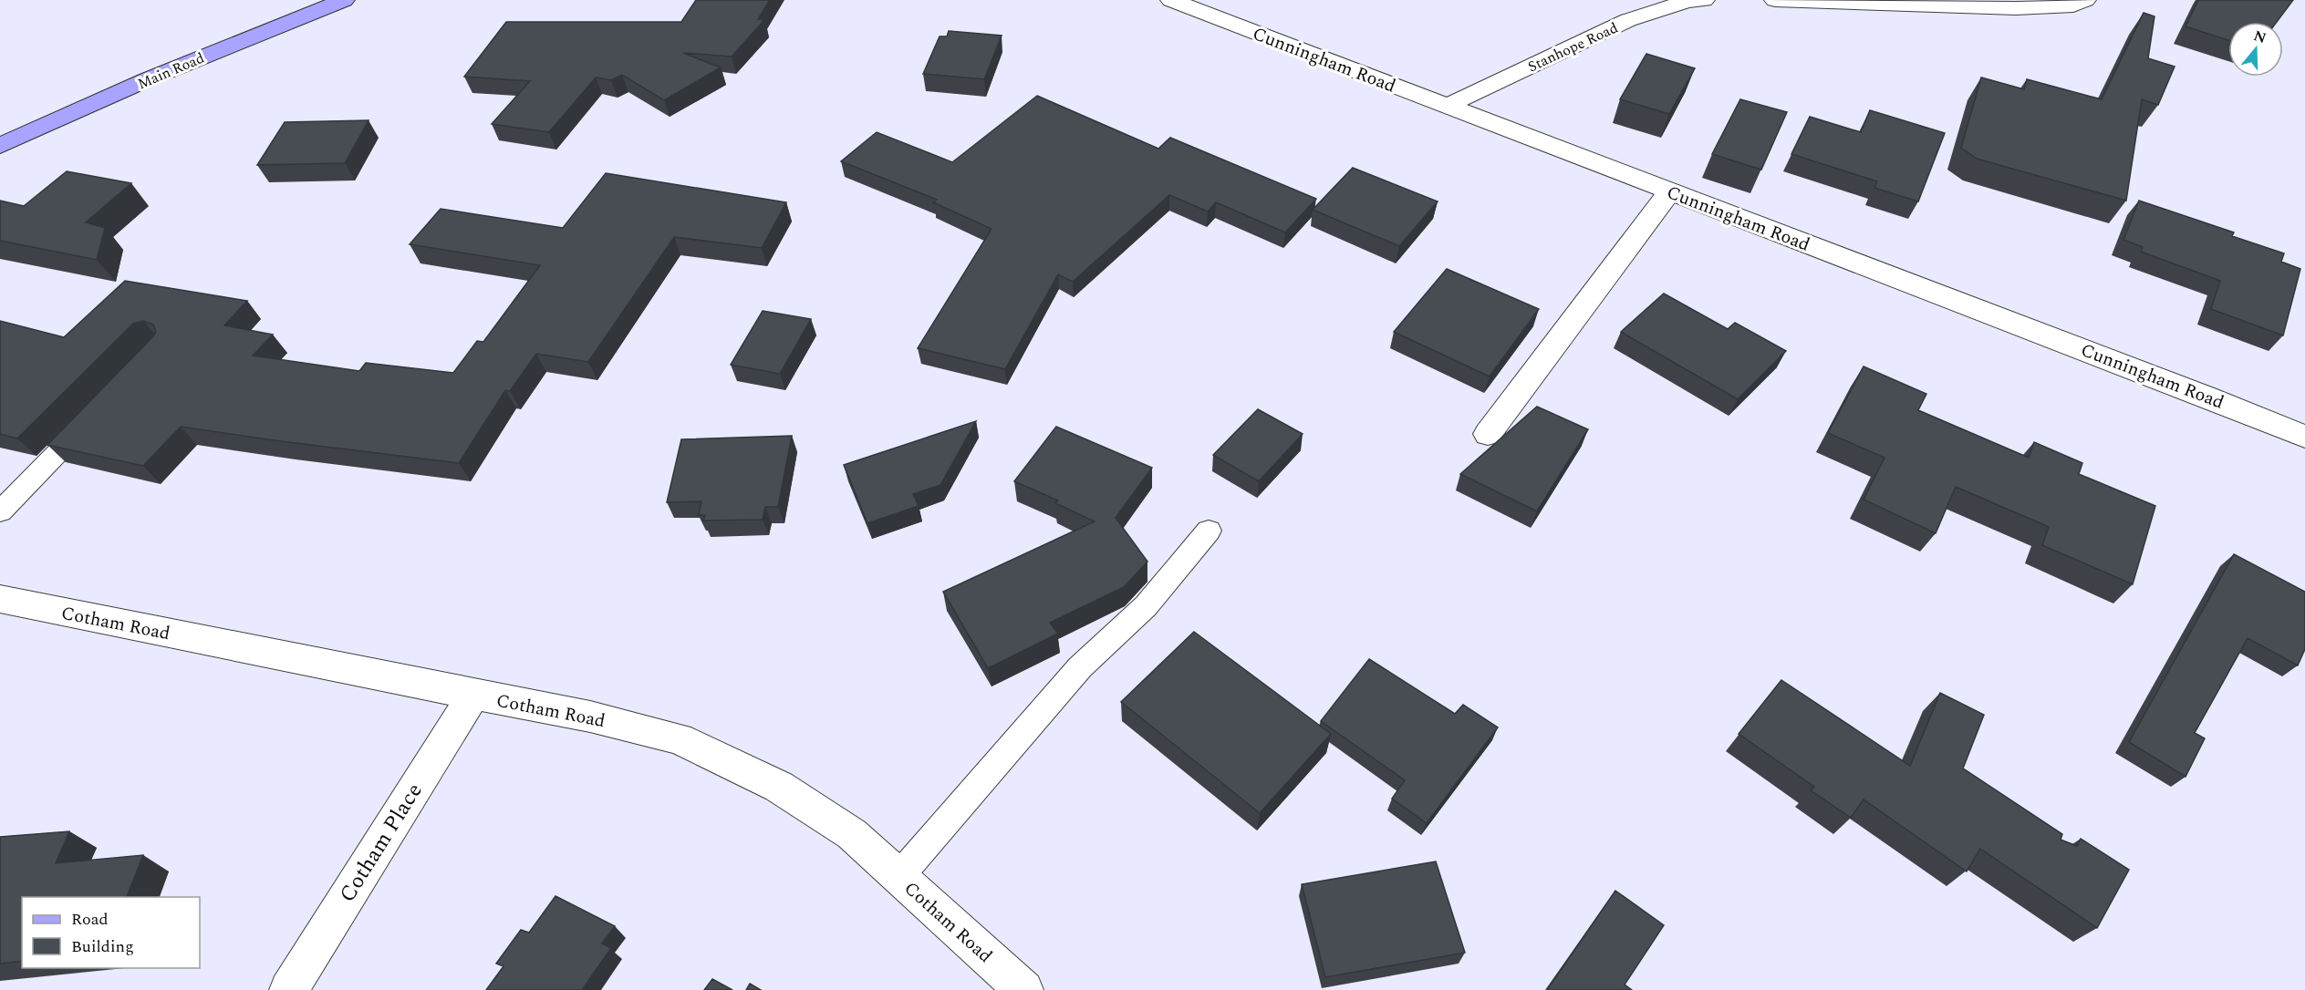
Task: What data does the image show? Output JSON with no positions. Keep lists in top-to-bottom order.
{
  "streets": {
    "main road": ["Main Road"],
    "street": [
      "Stanhope Road",
      "Cunningham Road",
      "Cotham Road",
      "Cotham Place"
    ]
  },
  "crossings": [
    ["Stanhope Road", "Cunningham Road"],
    ["Cotham Road", "Cotham Place"]
  ],
  "legend": ["Road", "Building"],
  "north": "top"
}
